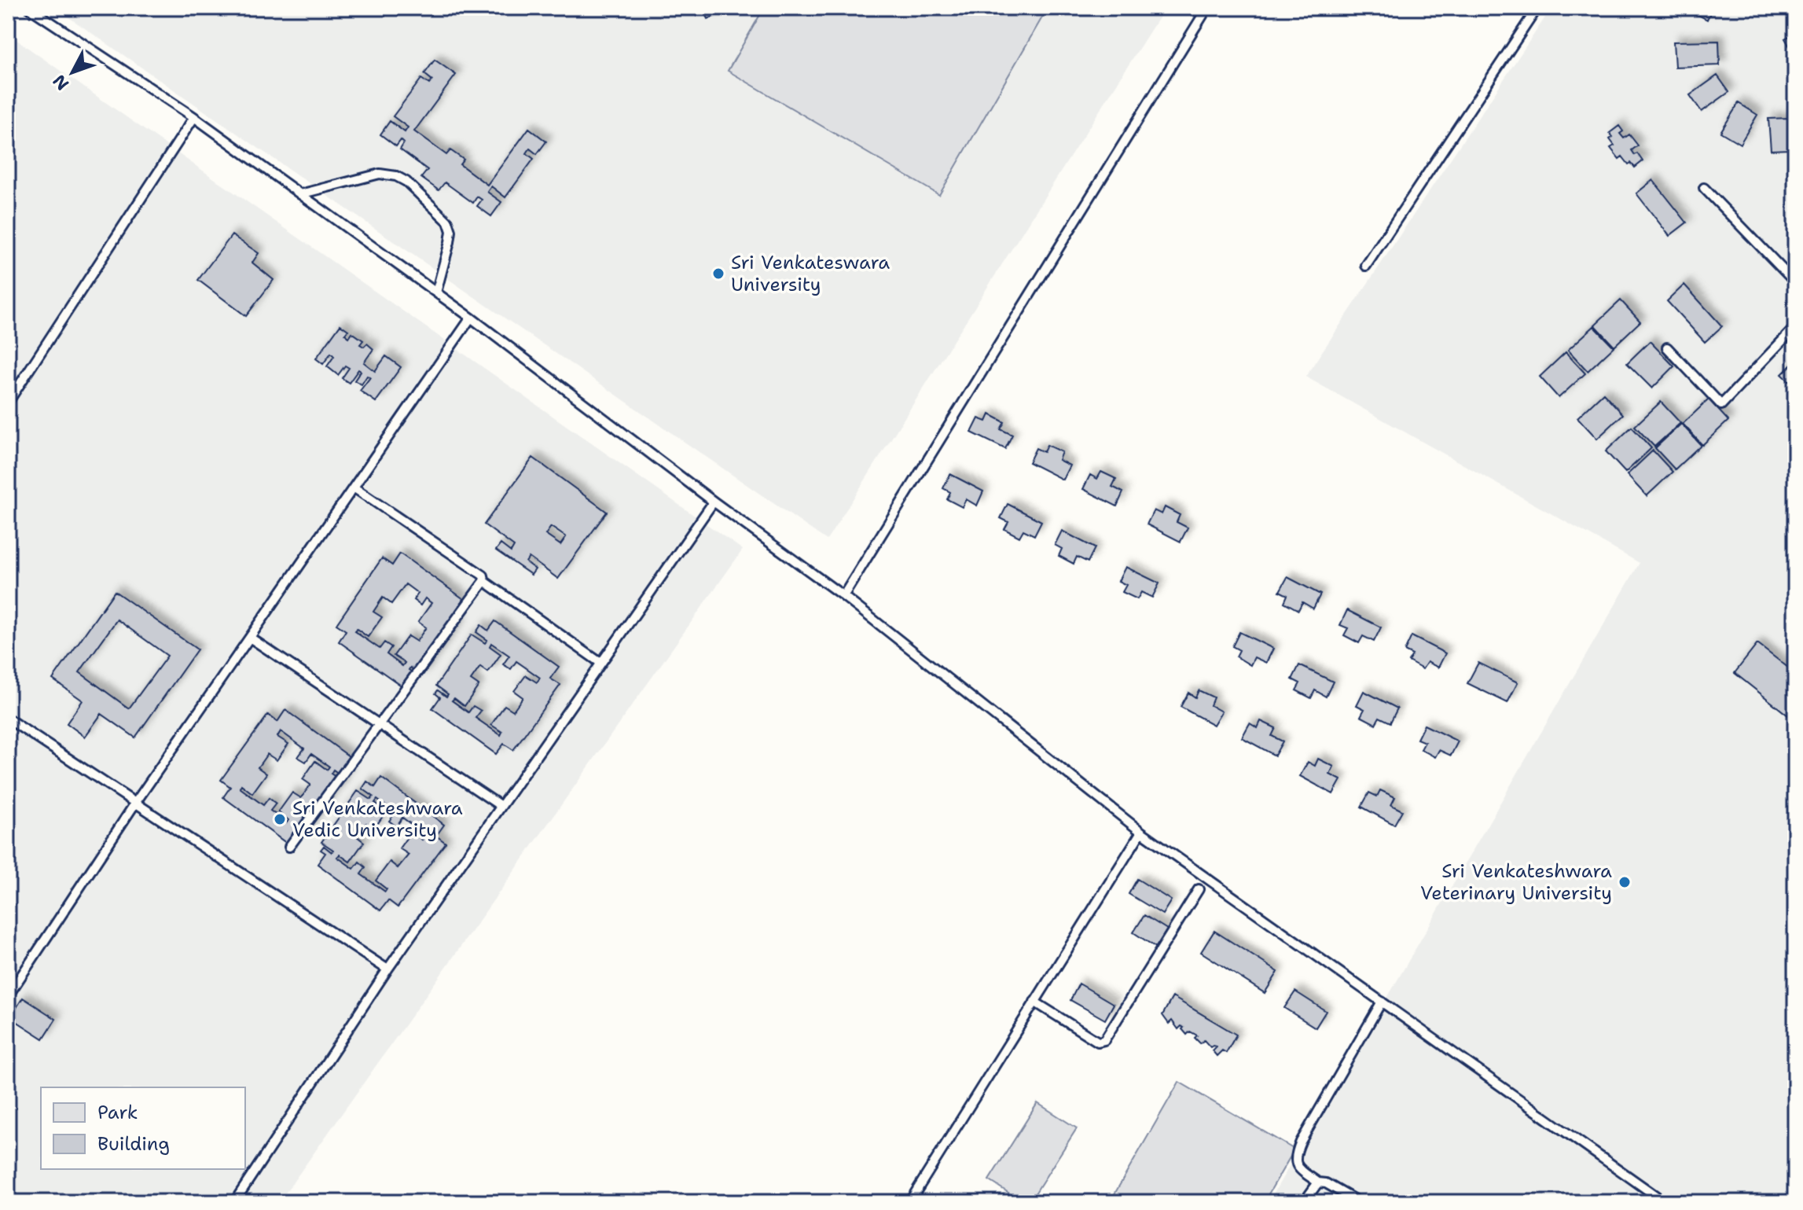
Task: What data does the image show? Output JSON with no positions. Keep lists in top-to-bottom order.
{
  "places": ["Sri Venkateswara University", "Sri Venkateshwara Vedic University", "Sri Venkateshwara Veterinary University"],
  "legend": ["Park", "Building"],
  "north": "bottom left"
}
